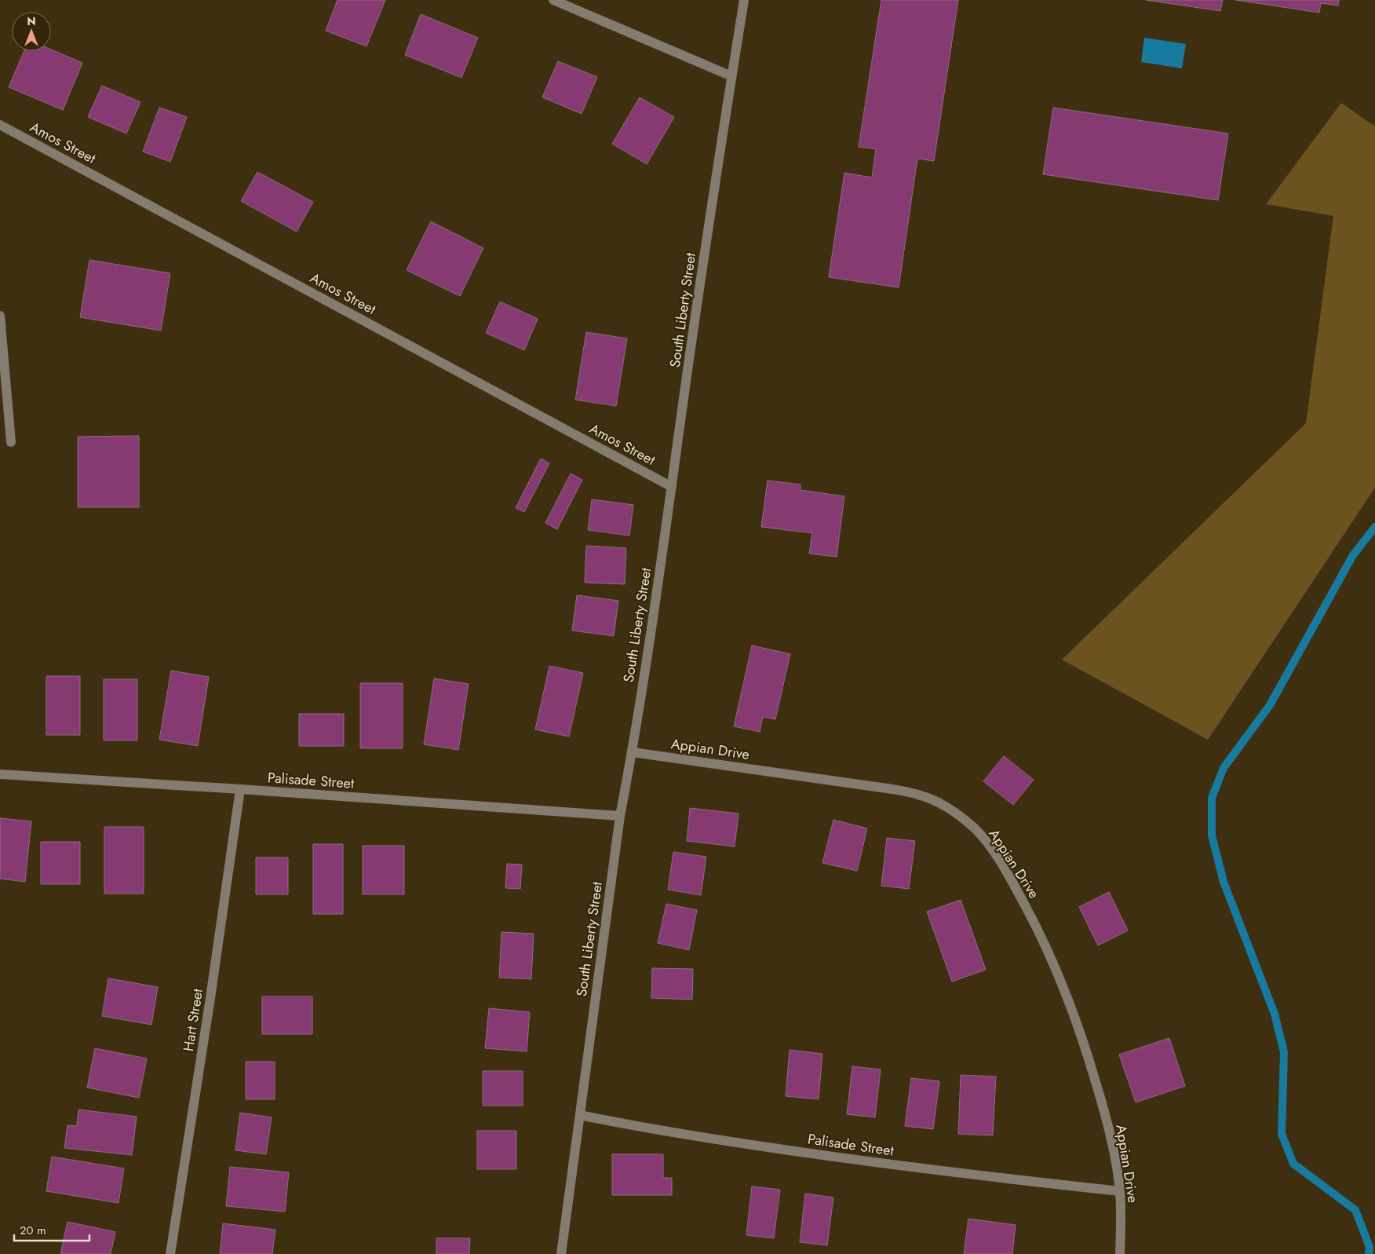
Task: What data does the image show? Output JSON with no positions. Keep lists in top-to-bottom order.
{
  "streets": {
    "street": [
      "Amos Street",
      "South Liberty Street",
      "Appian Drive",
      "Palisade Street",
      "Hart Street"
    ]
  },
  "crossings": [
    ["Amos Street", "South Liberty Street"],
    ["South Liberty Street", "Appian Drive"],
    ["South Liberty Street", "Palisade Street"],
    ["Appian Drive", "Palisade Street"],
    ["Palisade Street", "Hart Street"]
  ],
  "scale_bar": "20 m",
  "north": "top"
}
